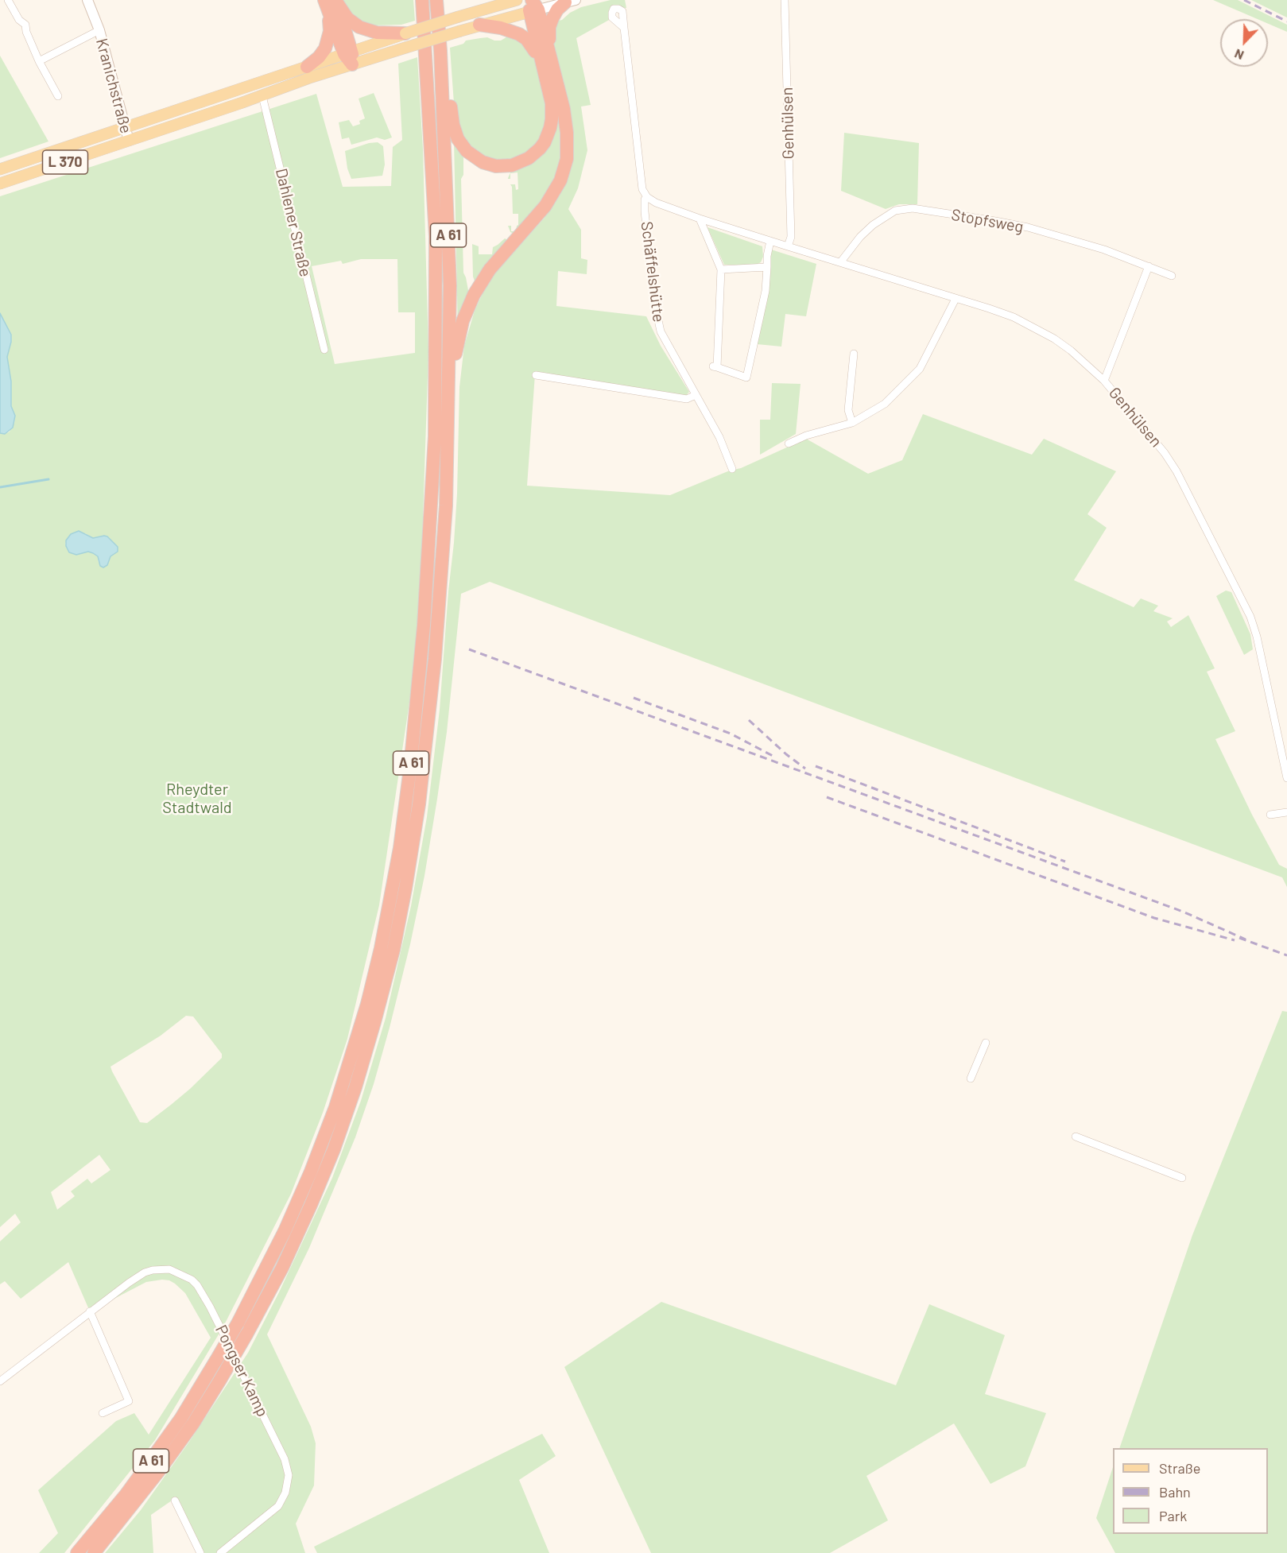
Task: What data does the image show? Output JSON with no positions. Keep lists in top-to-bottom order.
{
  "streets": {
    "highway": ["A 61"],
    "main road": ["L 370"],
    "street": [
      "Kranichstraße",
      "Genhülsen",
      "Stopfsweg",
      "Dahlener Straße",
      "Schäffelshütte",
      "Pongser Kamp"
    ]
  },
  "crossings": [
    ["Kranichstraße", "L 370"],
    ["Genhülsen", "Stopfsweg"],
    ["Genhülsen", "Schäffelshütte"],
    ["L 370", "Dahlener Straße"]
  ],
  "parks": ["Rheydter Stadtwald"],
  "legend": ["Straße", "Bahn", "Park"],
  "north": "bottom left"
}
